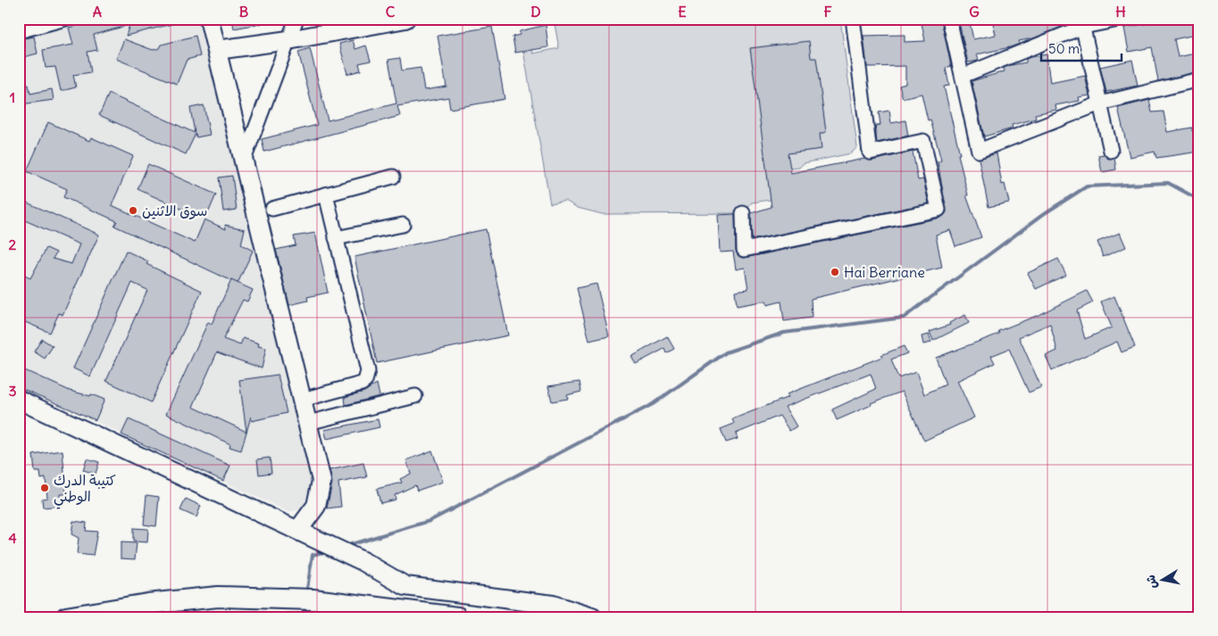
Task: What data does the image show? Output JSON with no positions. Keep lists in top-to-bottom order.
{
  "places": ["ﺳﻮق اﻻﺛﻨﻴﻦ", "Hai Berriane", "كتيبة الدرك الوطني"],
  "scale_bar": "50 m",
  "north": "left",
  "grid": {
    "columns": [
      "A",
      "B",
      "C",
      "D",
      "E",
      "F",
      "G",
      "H"
    ],
    "rows": [
      "1",
      "2",
      "3",
      "4"
    ]
  }
}
